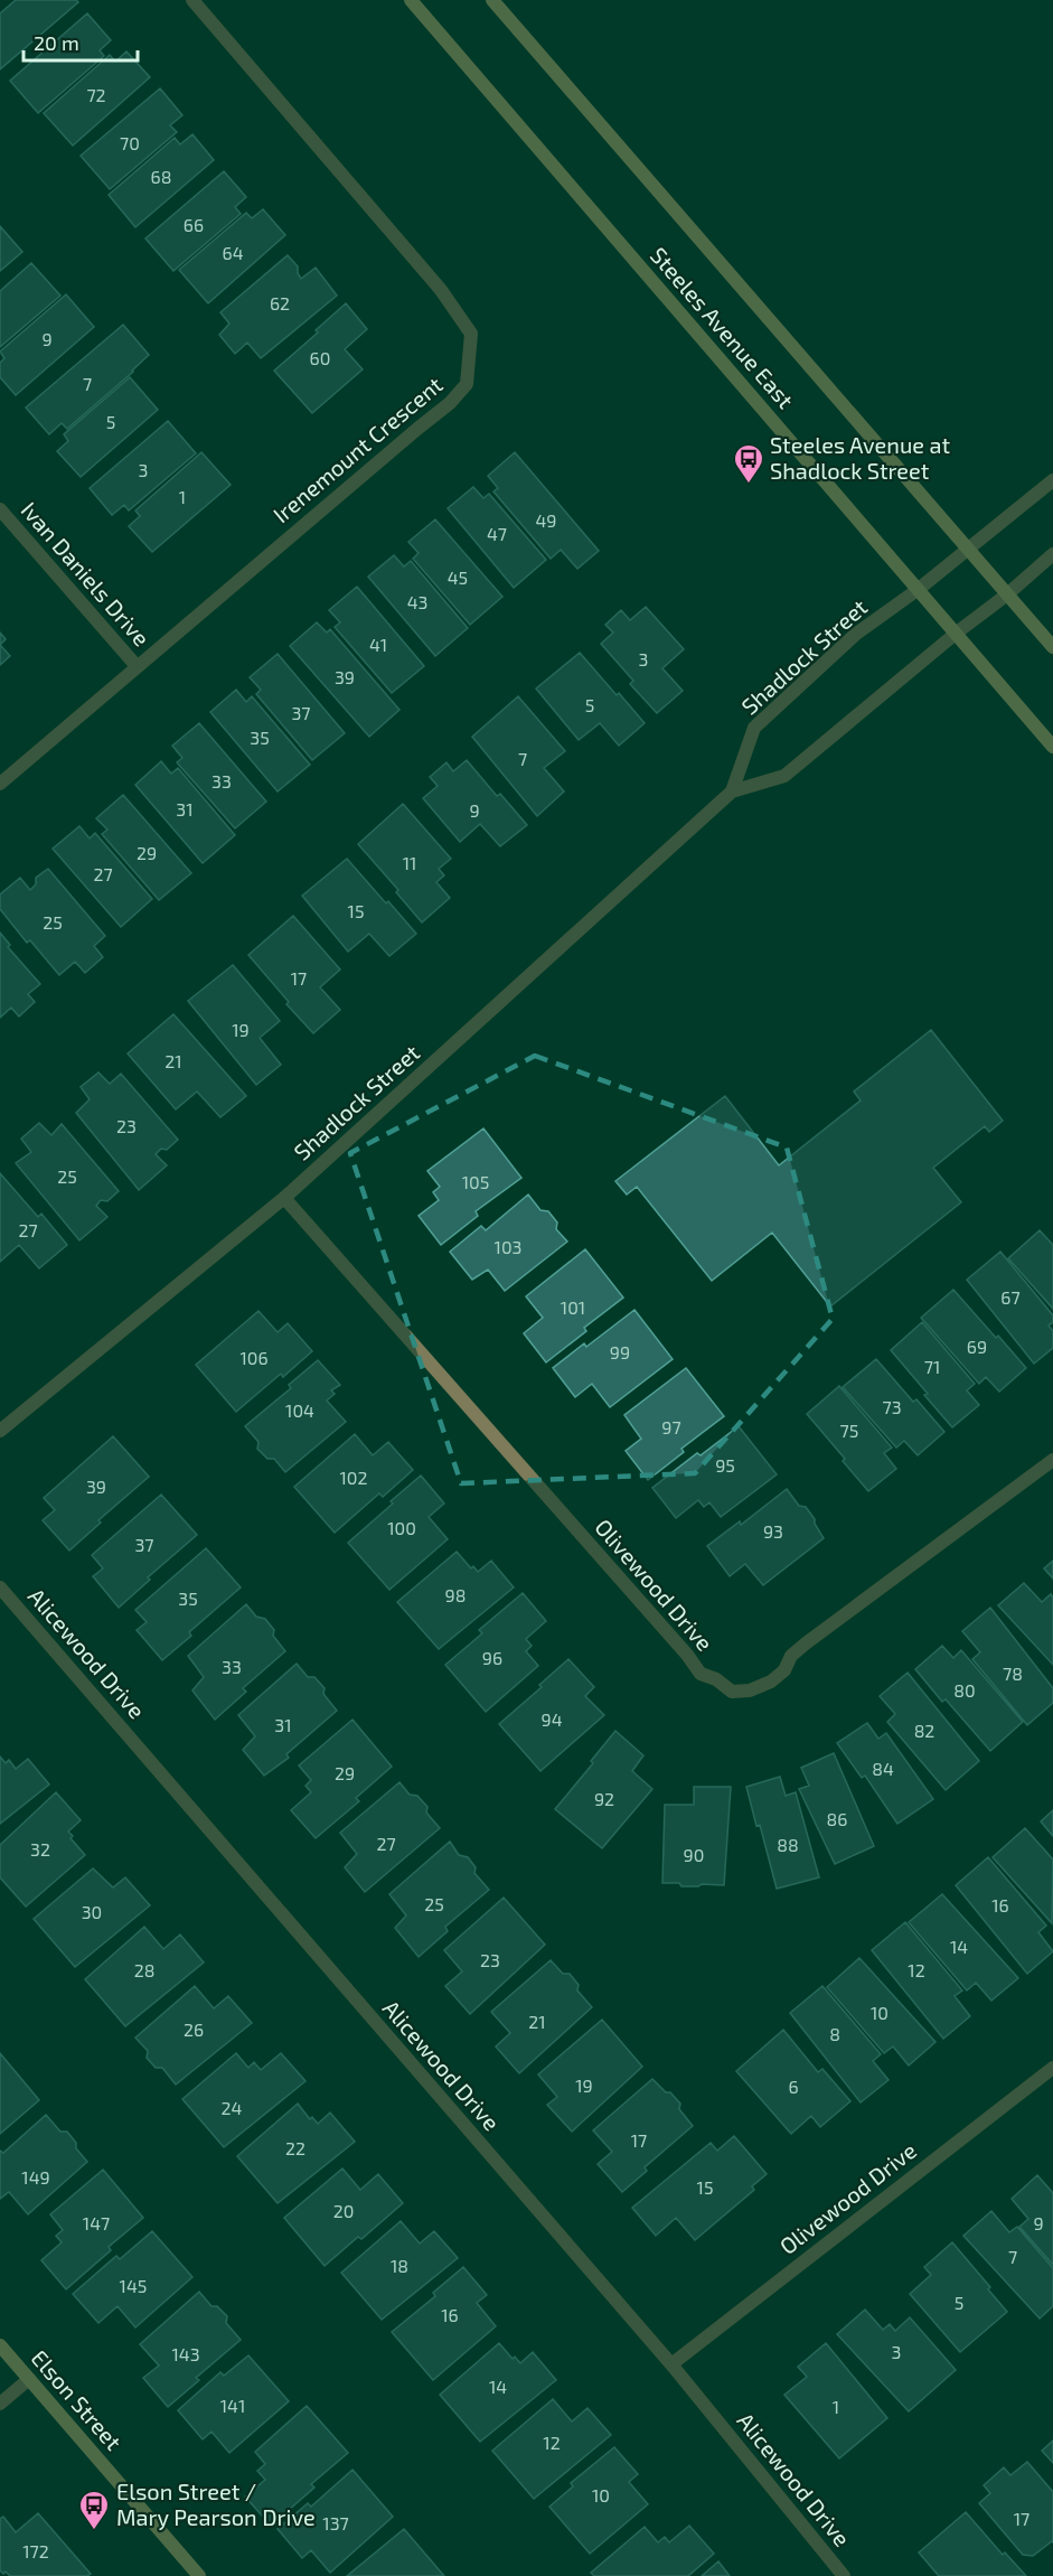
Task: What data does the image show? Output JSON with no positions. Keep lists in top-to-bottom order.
{
  "streets": {
    "main road": ["Steeles Avenue East", "Elson Street"],
    "street": [
      "Irenemount Crescent",
      "Ivan Daniels Drive",
      "Shadlock Street",
      "Olivewood Drive",
      "Alicewood Drive"
    ]
  },
  "crossings": [
    ["Steeles Avenue East", "Shadlock Street"],
    ["Irenemount Crescent", "Ivan Daniels Drive"],
    ["Shadlock Street", "Olivewood Drive"],
    ["Olivewood Drive", "Alicewood Drive"]
  ],
  "places": {
    "bus stop": ["Steeles Avenue at Shadlock Street", "Elson Street / Mary Pearson Drive"]
  },
  "house_numbers": [
    "72",
    "70",
    "68",
    "66",
    "64",
    "62",
    "9",
    "60",
    "7",
    "5",
    "3",
    "1",
    "49",
    "47",
    "45",
    "43",
    "41",
    "3",
    "39",
    "5",
    "37",
    "35",
    "7",
    "33",
    "31",
    "9",
    "29",
    "11",
    "27",
    "15",
    "25",
    "17",
    "19",
    "21",
    "23",
    "25",
    "105",
    "27",
    "103",
    "67",
    "101",
    "69",
    "99",
    "106",
    "71",
    "73",
    "104",
    "97",
    "75",
    "95",
    "102",
    "39",
    "100",
    "93",
    "37",
    "98",
    "35",
    "96",
    "33",
    "78",
    "80",
    "94",
    "31",
    "82",
    "84",
    "29",
    "92",
    "86",
    "27",
    "88",
    "32",
    "90",
    "25",
    "16",
    "30",
    "14",
    "23",
    "28",
    "12",
    "10",
    "21",
    "26",
    "8",
    "19",
    "6",
    "24",
    "17",
    "22",
    "149",
    "15",
    "20",
    "147",
    "9",
    "7",
    "18",
    "145",
    "5",
    "16",
    "3",
    "143",
    "14",
    "141",
    "1",
    "12",
    "10",
    "17",
    "137",
    "172"
  ],
  "scale_bar": "20 m"
}
